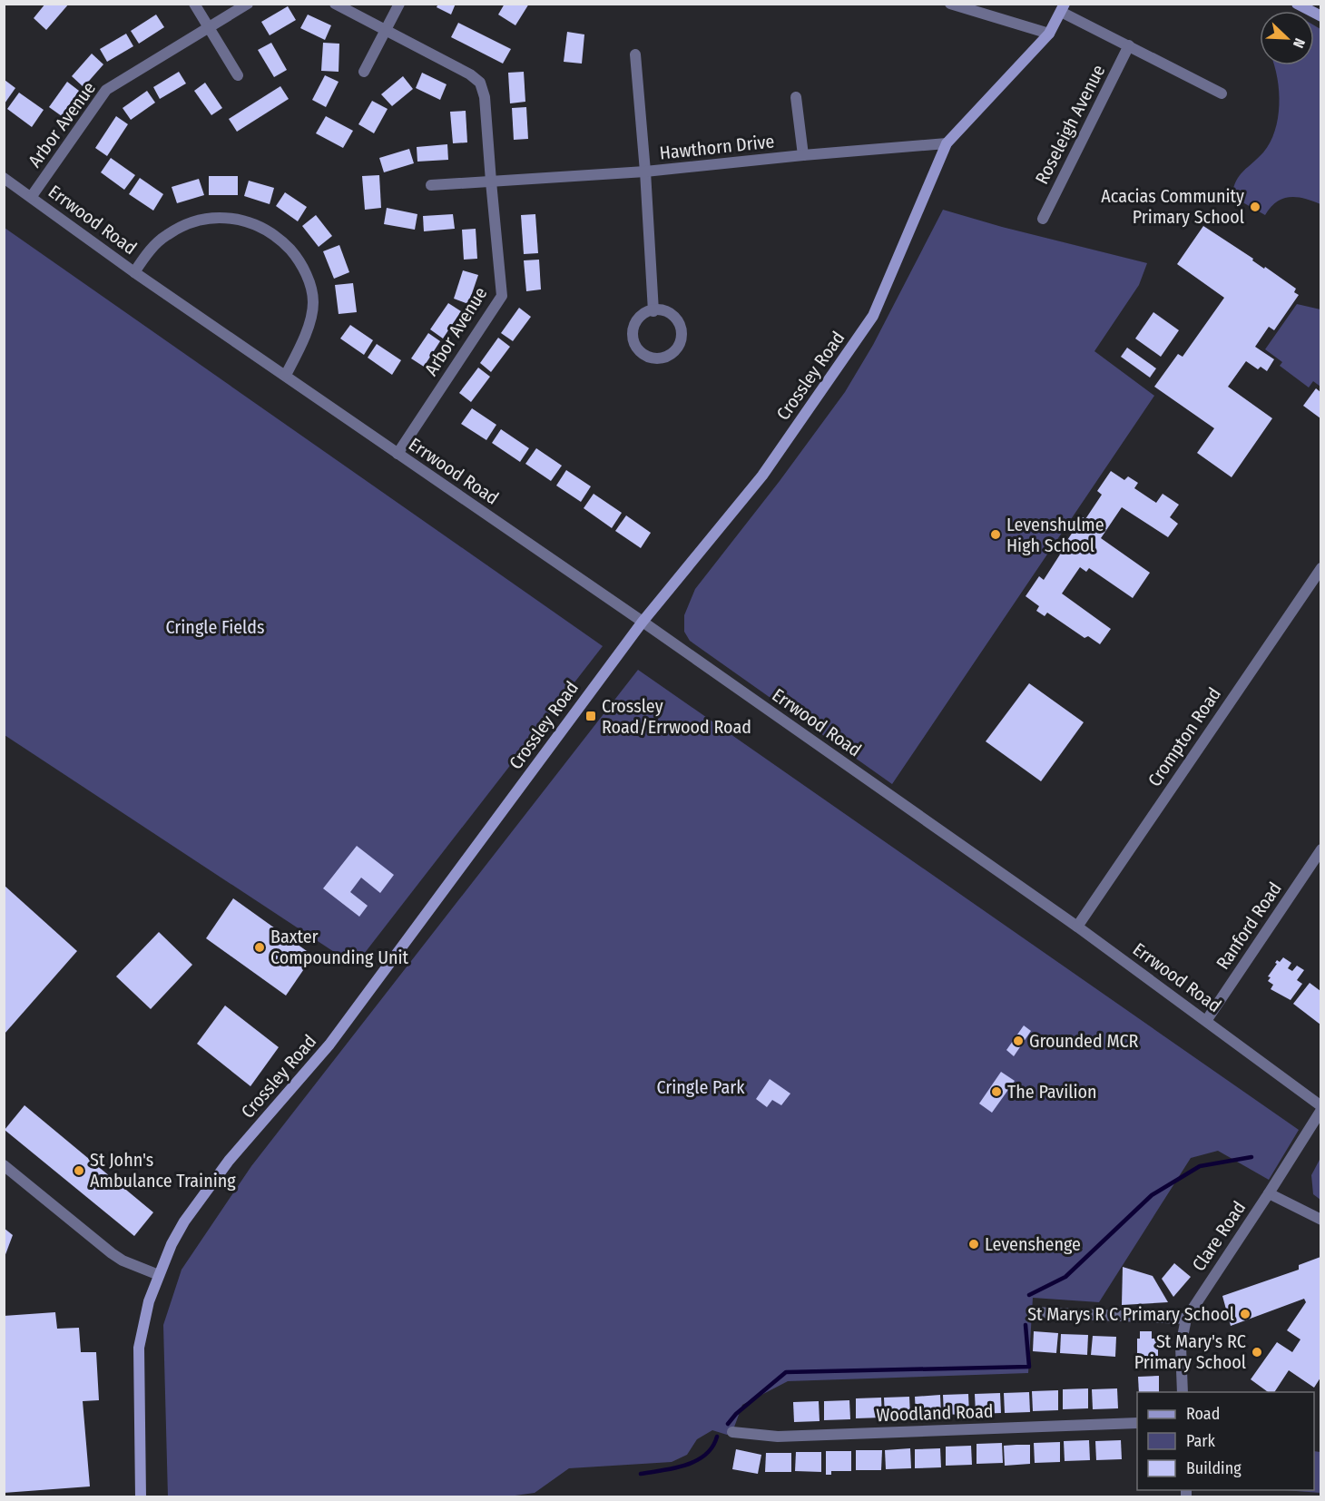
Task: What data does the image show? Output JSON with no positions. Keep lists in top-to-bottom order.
{
  "streets": {
    "street": [
      "Arbor Avenue",
      "Roseleigh Avenue",
      "Hawthorn Drive",
      "Errwood Road",
      "Crossley Road",
      "Crompton Road",
      "Ranford Road",
      "Clare Road",
      "Woodland Road"
    ]
  },
  "crossings": [
    ["Arbor Avenue", "Hawthorn Drive"],
    ["Arbor Avenue", "Errwood Road"],
    ["Hawthorn Drive", "Crossley Road"],
    ["Errwood Road", "Crossley Road"],
    ["Errwood Road", "Crompton Road"],
    ["Errwood Road", "Ranford Road"],
    ["Errwood Road", "Clare Road"]
  ],
  "parks": ["Cringle Fields", "Cringle Park"],
  "places": {
    "other": [
      "Acacias Community Primary School",
      "Levenshulme High School",
      "Baxter Compounding Unit",
      "Grounded MCR",
      "The Pavilion",
      "St John's Ambulance Training",
      "Levenshenge",
      "St Marys R C Primary School",
      "St Mary's RC Primary School"
    ],
    "transit": ["Crossley Road/Errwood Road"]
  },
  "legend": ["Road", "Park", "Building"],
  "north": "bottom right"
}
